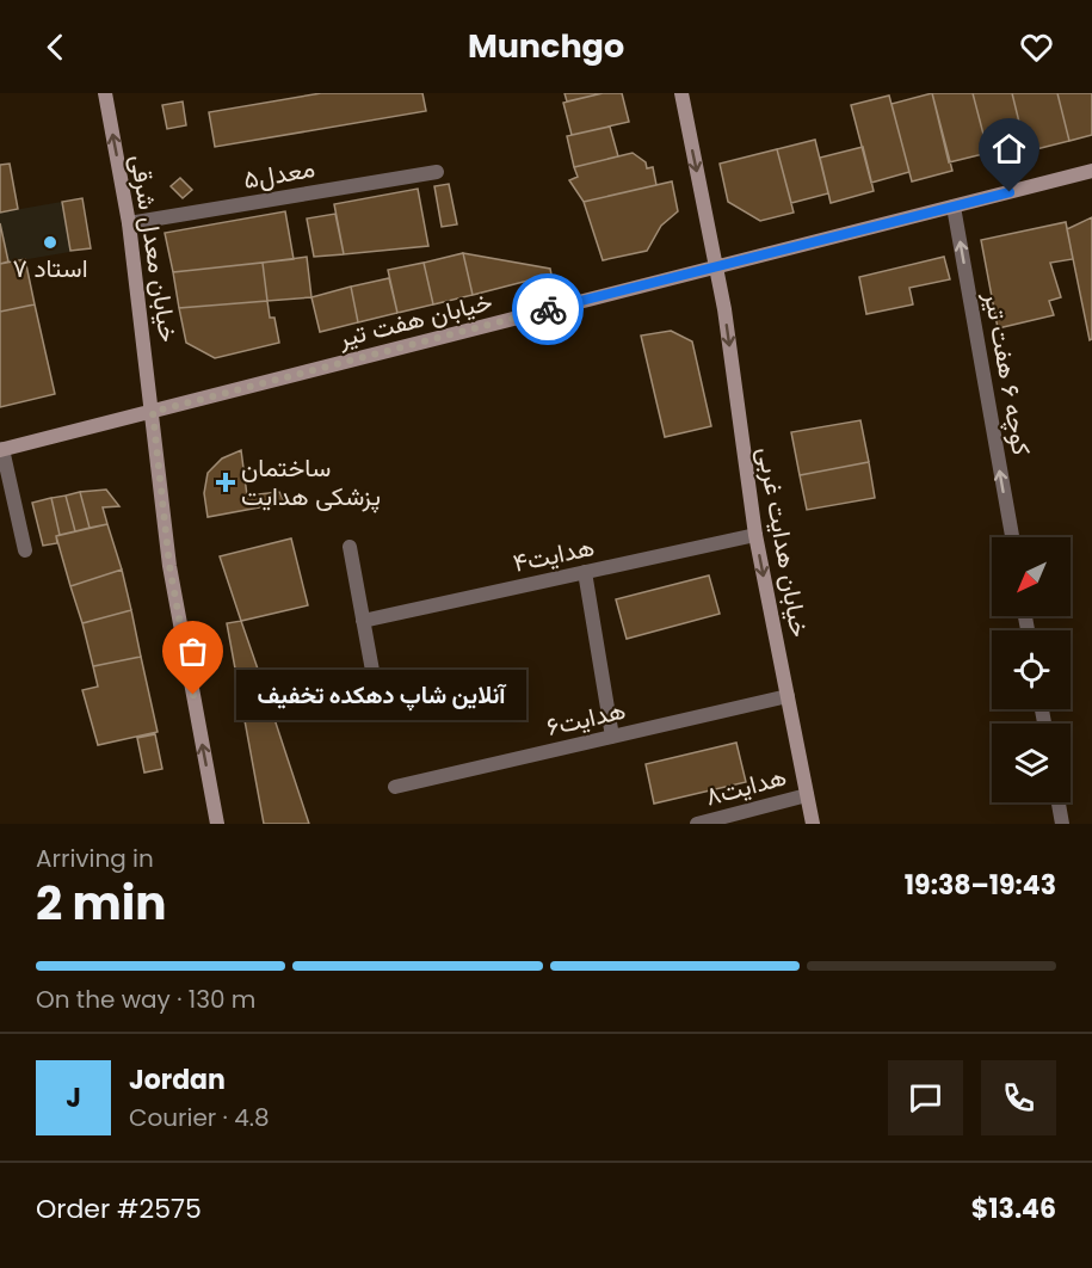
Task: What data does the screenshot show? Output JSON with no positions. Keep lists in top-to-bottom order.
{
  "streets": {
    "street": [
      "معدل۵",
      "خیابان معدل شرقی",
      "خیابان هفت تیر",
      "کوچه ۶ هفت تیر",
      "خیابان هدایت غربی",
      "هدایت۴",
      "هدایت۶",
      "هدایت۸"
    ]
  },
  "crossings": [
    ["معدل۵", "خیابان معدل شرقی"],
    ["خیابان معدل شرقی", "خیابان هفت تیر"],
    ["خیابان هفت تیر", "کوچه ۶ هفت تیر"],
    ["خیابان هفت تیر", "خیابان هدایت غربی"],
    ["خیابان هدایت غربی", "هدایت۴"],
    ["خیابان هدایت غربی", "هدایت۶"],
    ["خیابان هدایت غربی", "هدایت۸"]
  ],
  "one_way": ["خیابان معدل شرقی", "کوچه ۶ هفت تیر", "خیابان هدایت غربی"],
  "places": {
    "other": ["۷ استاد", "آنلاین شاپ دهکده تخفیف"],
    "health": ["ساختمان پزشکی هدایت"]
  },
  "north": "bottom left",
  "page": {
    "header": "Munchgo",
    "bubble": "آنلاین شاپ دهکده تخفیف",
    "heading": ["2 min", "Arriving in", "19:38–19:43"],
    "panel": [
      "Jordan",
      "Courier · 4.8",
      "Order #2575",
      "$13.46"
    ],
    "bar": "On the way · 130 m",
    "round": "J"
  }
}
